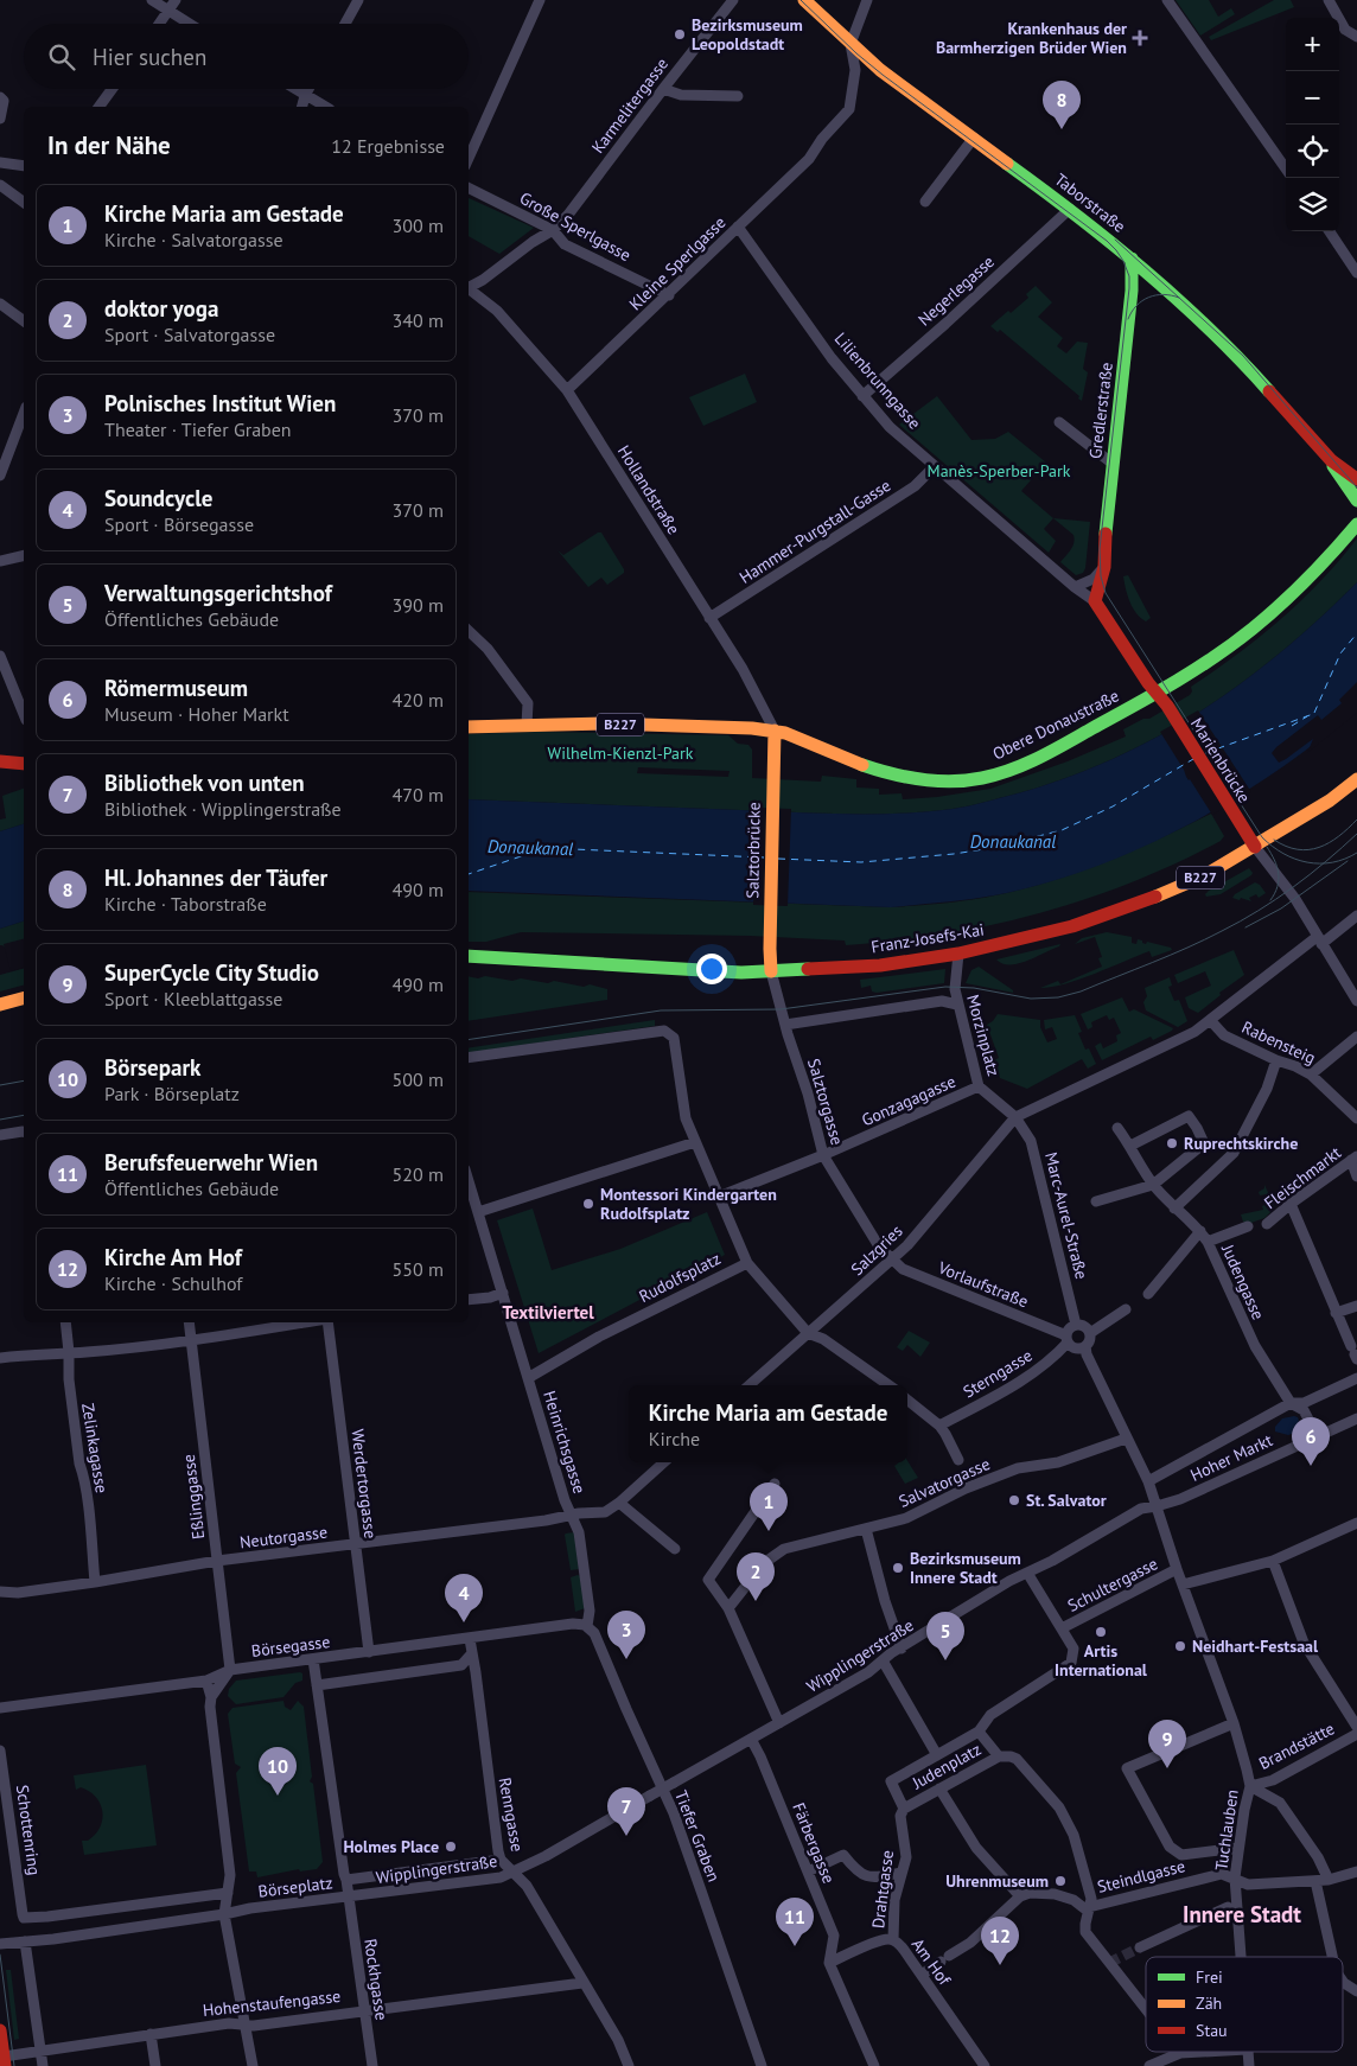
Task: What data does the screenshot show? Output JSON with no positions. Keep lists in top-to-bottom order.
{
  "streets": {
    "main road": [
      "Taborstraße",
      "Lilienbrunngasse",
      "Gredlerstraße",
      "B227",
      "Obere Donaustraße",
      "Marienbrücke",
      "Salztorbrücke",
      "Franz-Josefs-Kai"
    ],
    "street": [
      "Karmelitergasse",
      "Große Sperlgasse",
      "Kleine Sperlgasse",
      "Negerlegasse",
      "Hollandstraße",
      "Hammer-Purgstall-Gasse",
      "Morzinplatz",
      "Rabensteig",
      "Gonzagagasse",
      "Salztorgasse",
      "Fleischmarkt",
      "Marc-Aurel-Straße",
      "Salzgries",
      "Rudolfsplatz",
      "Judengasse",
      "Vorlaufstraße",
      "Sterngasse",
      "Heinrichsgasse",
      "Zelinkagasse",
      "Hoher Markt",
      "Salvatorgasse",
      "Werdertorgasse",
      "Eßlinggasse",
      "Neutorgasse",
      "Schultergasse",
      "Börsegasse",
      "Wipplingerstraße",
      "Brandstätte",
      "Judenplatz",
      "Renngasse",
      "Schottenring",
      "Tuchlauben",
      "Tiefer Graben",
      "Färbergasse",
      "Steindlgasse",
      "Börseplatz",
      "Drahtgasse",
      "Am Hof",
      "Rockhgasse",
      "Hohenstaufengasse"
    ]
  },
  "crossings": [
    ["Karmelitergasse", "Große Sperlgasse"],
    ["Taborstraße", "Kleine Sperlgasse"],
    ["Taborstraße", "Negerlegasse"],
    ["Taborstraße", "Gredlerstraße"],
    ["Große Sperlgasse", "Kleine Sperlgasse"],
    ["Kleine Sperlgasse", "Lilienbrunngasse"],
    ["Kleine Sperlgasse", "Hollandstraße"],
    ["Negerlegasse", "Lilienbrunngasse"],
    ["Lilienbrunngasse", "Gredlerstraße"],
    ["Lilienbrunngasse", "Hammer-Purgstall-Gasse"],
    ["Lilienbrunngasse", "Obere Donaustraße"],
    ["Lilienbrunngasse", "Marienbrücke"],
    ["Hollandstraße", "Hammer-Purgstall-Gasse"],
    ["Hollandstraße", "Obere Donaustraße"],
    ["Hollandstraße", "Salztorbrücke"],
    ["Obere Donaustraße", "Marienbrücke"],
    ["Obere Donaustraße", "Salztorbrücke"],
    ["Marienbrücke", "Franz-Josefs-Kai"],
    ["Salztorbrücke", "Franz-Josefs-Kai"],
    ["Salztorbrücke", "Salztorgasse"],
    ["Franz-Josefs-Kai", "Morzinplatz"],
    ["Franz-Josefs-Kai", "Salztorgasse"],
    ["Morzinplatz", "Gonzagagasse"],
    ["Morzinplatz", "Marc-Aurel-Straße"],
    ["Morzinplatz", "Salzgries"],
    ["Gonzagagasse", "Salztorgasse"],
    ["Gonzagagasse", "Rudolfsplatz"],
    ["Salztorgasse", "Salzgries"],
    ["Salztorgasse", "Vorlaufstraße"],
    ["Marc-Aurel-Straße", "Salzgries"],
    ["Marc-Aurel-Straße", "Vorlaufstraße"],
    ["Marc-Aurel-Straße", "Sterngasse"],
    ["Salzgries", "Vorlaufstraße"],
    ["Rudolfsplatz", "Heinrichsgasse"],
    ["Judengasse", "Hoher Markt"],
    ["Vorlaufstraße", "Sterngasse"],
    ["Heinrichsgasse", "Neutorgasse"],
    ["Heinrichsgasse", "Börsegasse"],
    ["Heinrichsgasse", "Tiefer Graben"],
    ["Zelinkagasse", "Neutorgasse"],
    ["Hoher Markt", "Wipplingerstraße"],
    ["Hoher Markt", "Tuchlauben"],
    ["Werdertorgasse", "Neutorgasse"],
    ["Werdertorgasse", "Börsegasse"],
    ["Eßlinggasse", "Neutorgasse"],
    ["Eßlinggasse", "Börsegasse"],
    ["Schultergasse", "Judenplatz"],
    ["Schultergasse", "Tuchlauben"],
    ["Börsegasse", "Renngasse"],
    ["Börsegasse", "Tiefer Graben"],
    ["Börsegasse", "Börseplatz"],
    ["Wipplingerstraße", "Judenplatz"],
    ["Wipplingerstraße", "Renngasse"],
    ["Wipplingerstraße", "Tuchlauben"],
    ["Wipplingerstraße", "Färbergasse"],
    ["Wipplingerstraße", "Börseplatz"],
    ["Wipplingerstraße", "Rockhgasse"],
    ["Brandstätte", "Tuchlauben"],
    ["Judenplatz", "Drahtgasse"],
    ["Renngasse", "Hohenstaufengasse"],
    ["Tuchlauben", "Steindlgasse"],
    ["Färbergasse", "Am Hof"],
    ["Börseplatz", "Rockhgasse"],
    ["Drahtgasse", "Am Hof"],
    ["Rockhgasse", "Hohenstaufengasse"]
  ],
  "districts": ["Textilviertel", "Innere Stadt"],
  "water": ["Donaukanal"],
  "parks": ["Manès-Sperber-Park", "Wilhelm-Kienzl-Park"],
  "places": {
    "other": [
      "Bezirksmuseum Leopoldstadt",
      "Ruprechtskirche",
      "Montessori Kindergarten Rudolfsplatz",
      "St. Salvator",
      "Bezirksmuseum Innere Stadt",
      "Artis International",
      "Neidhart-Festsaal",
      "Holmes Place",
      "Uhrenmuseum"
    ],
    "health": ["Krankenhaus der Barmherzigen Brüder Wien"]
  },
  "legend": ["Frei", "Zäh", "Stau"],
  "page": {
    "map_buttons": ["+", "−"],
    "search": "Hier suchen",
    "pins": [
      "8",
      "6",
      "1",
      "2",
      "4",
      "3",
      "5",
      "9",
      "10",
      "7",
      "11",
      "12"
    ],
    "heading": ["In der Nähe", "12 Ergebnisse"],
    "list": [
      {
        "mark": "1",
        "name": "Kirche Maria am Gestade",
        "note": "Kirche · Salvatorgasse",
        "value": "300 m"
      },
      {
        "mark": "2",
        "name": "doktor yoga",
        "note": "Sport · Salvatorgasse",
        "value": "340 m"
      },
      {
        "mark": "3",
        "name": "Polnisches Institut Wien",
        "note": "Theater · Tiefer Graben",
        "value": "370 m"
      },
      {
        "mark": "4",
        "name": "Soundcycle",
        "note": "Sport · Börsegasse",
        "value": "370 m"
      },
      {
        "mark": "5",
        "name": "Verwaltungsgerichtshof",
        "note": "Öffentliches Gebäude",
        "value": "390 m"
      },
      {
        "mark": "6",
        "name": "Römermuseum",
        "note": "Museum · Hoher Markt",
        "value": "420 m"
      },
      {
        "mark": "7",
        "name": "Bibliothek von unten",
        "note": "Bibliothek · Wipplingerstraße",
        "value": "470 m"
      },
      {
        "mark": "8",
        "name": "Hl. Johannes der Täufer",
        "note": "Kirche · Taborstraße",
        "value": "490 m"
      },
      {
        "mark": "9",
        "name": "SuperCycle City Studio",
        "note": "Sport · Kleeblattgasse",
        "value": "490 m"
      },
      {
        "mark": "10",
        "name": "Börsepark",
        "note": "Park · Börseplatz",
        "value": "500 m"
      },
      {
        "mark": "11",
        "name": "Berufsfeuerwehr Wien",
        "note": "Öffentliches Gebäude",
        "value": "520 m"
      },
      {
        "mark": "12",
        "name": "Kirche Am Hof",
        "note": "Kirche · Schulhof",
        "value": "550 m"
      }
    ],
    "popup": ["Kirche Maria am Gestade", "Kirche"]
  }
}
